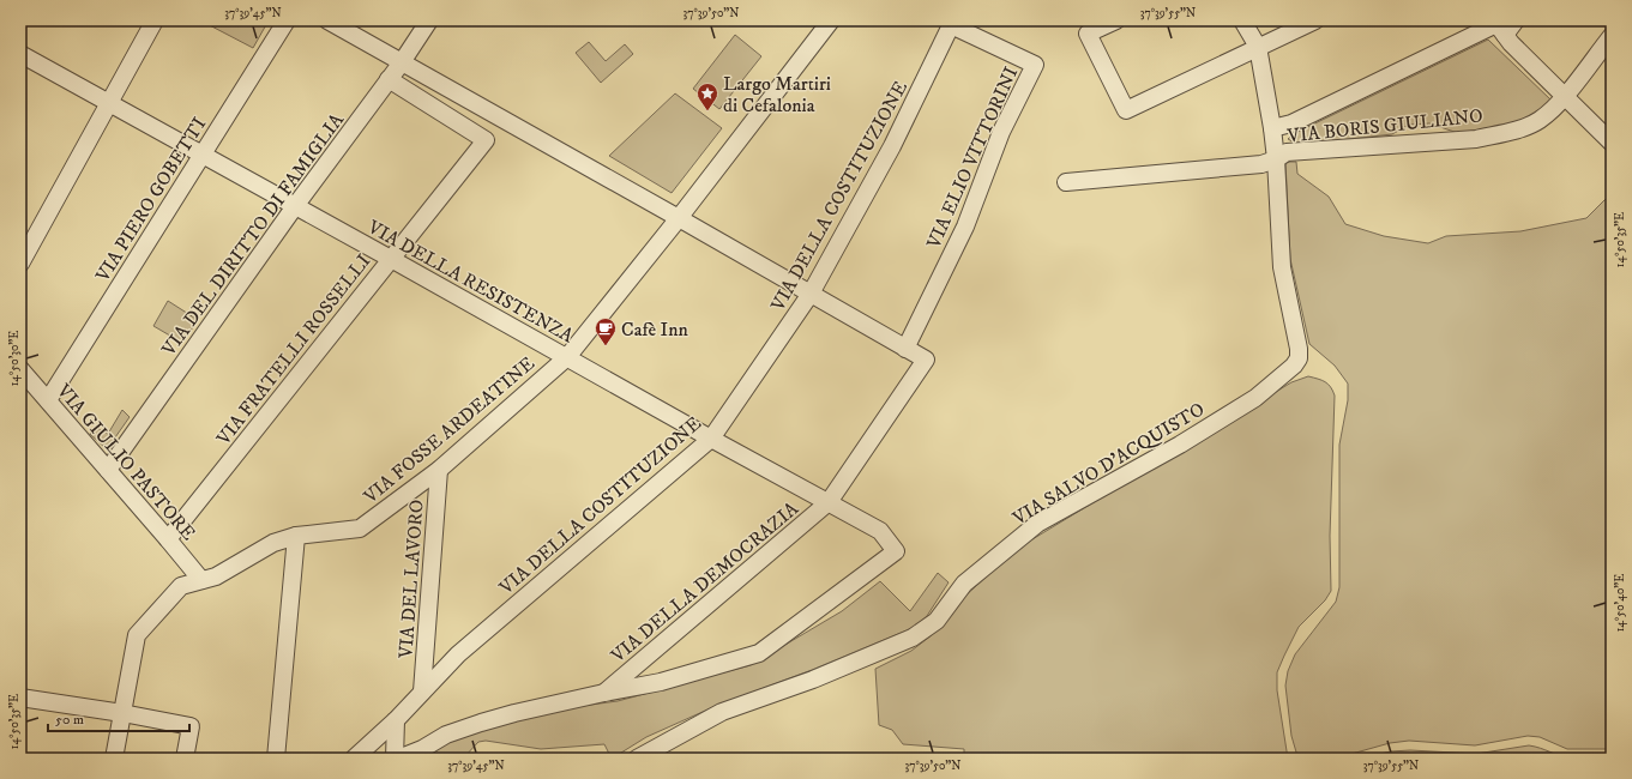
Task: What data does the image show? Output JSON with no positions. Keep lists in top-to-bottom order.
{
  "streets": {
    "street": [
      "VIA BORIS GIULIANO",
      "VIA ELIO VITTORINI",
      "VIA DELLA COSTITUZIONE",
      "VIA PIERO GOBETTI",
      "VIA DEL DIRITTO DI FAMIGLIA",
      "VIA DELLA RESISTENZA",
      "VIA FRATELLI ROSSELLI",
      "VIA FOSSE ARDEATINE",
      "VIA GIULIO PASTORE",
      "VIA SALVO D'ACQUISTO",
      "VIA DEL LAVORO",
      "VIA DELLA DEMOCRAZIA"
    ]
  },
  "crossings": [
    ["VIA BORIS GIULIANO", "VIA SALVO D'ACQUISTO"],
    ["VIA ELIO VITTORINI", "VIA DELLA COSTITUZIONE"],
    ["VIA ELIO VITTORINI", "VIA DELLA DEMOCRAZIA"],
    ["VIA DELLA COSTITUZIONE", "VIA DELLA RESISTENZA"],
    ["VIA DELLA COSTITUZIONE", "VIA DEL LAVORO"],
    ["VIA PIERO GOBETTI", "VIA DELLA RESISTENZA"],
    ["VIA PIERO GOBETTI", "VIA GIULIO PASTORE"],
    ["VIA DEL DIRITTO DI FAMIGLIA", "VIA DELLA RESISTENZA"],
    ["VIA DEL DIRITTO DI FAMIGLIA", "VIA FRATELLI ROSSELLI"],
    ["VIA DEL DIRITTO DI FAMIGLIA", "VIA GIULIO PASTORE"],
    ["VIA DELLA RESISTENZA", "VIA FRATELLI ROSSELLI"],
    ["VIA DELLA RESISTENZA", "VIA FOSSE ARDEATINE"],
    ["VIA DELLA RESISTENZA", "VIA DELLA DEMOCRAZIA"],
    ["VIA FRATELLI ROSSELLI", "VIA GIULIO PASTORE"],
    ["VIA FOSSE ARDEATINE", "VIA GIULIO PASTORE"],
    ["VIA FOSSE ARDEATINE", "VIA DEL LAVORO"]
  ],
  "places": {
    "place": ["Largo Martiri di Cefalonia"],
    "cafe": ["Cafè Inn"]
  },
  "scale_bar": "50 m",
  "coordinates": [
    "37°39'45\"N",
    "37°39'50\"N",
    "37°39'55\"N",
    "14°50'35\"E",
    "14°50'30\"E",
    "14°50'40\"E"
  ]
}
